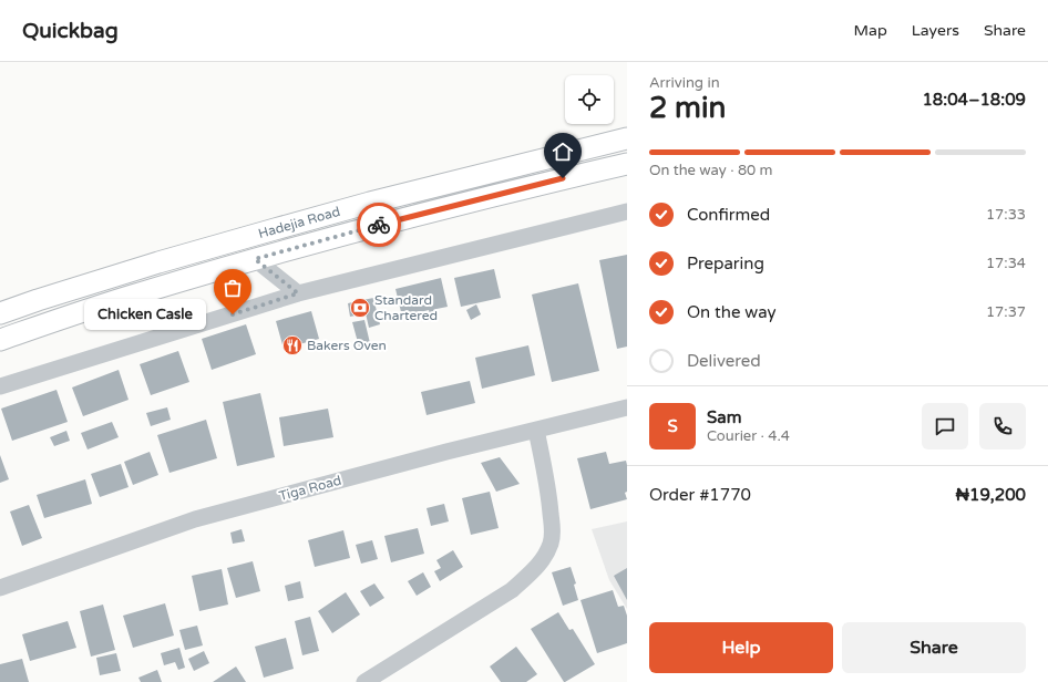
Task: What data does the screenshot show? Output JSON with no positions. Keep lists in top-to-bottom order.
{
  "streets": {
    "main road": ["Hadejia Road"],
    "street": ["Tiga Road"]
  },
  "places": {
    "bank": ["Standard Chartered"],
    "other": ["Chicken Casle"],
    "restaurant": ["Bakers Oven"]
  },
  "page": {
    "header": "Quickbag",
    "nav": ["Map", "Layers", "Share"],
    "heading": ["2 min", "Arriving in", "18:04–18:09"],
    "panel": [
      "Sam",
      "Courier · 4.4",
      "Order #1770",
      "₦19,200"
    ],
    "bar": "On the way · 80 m",
    "list": [
      ["Confirmed", "17:33"],
      ["Preparing", "17:34"],
      ["On the way", "17:37"],
      "Delivered"
    ],
    "bubble": "Chicken Casle",
    "round": "S",
    "buttons": ["Help", "Share"]
  }
}
